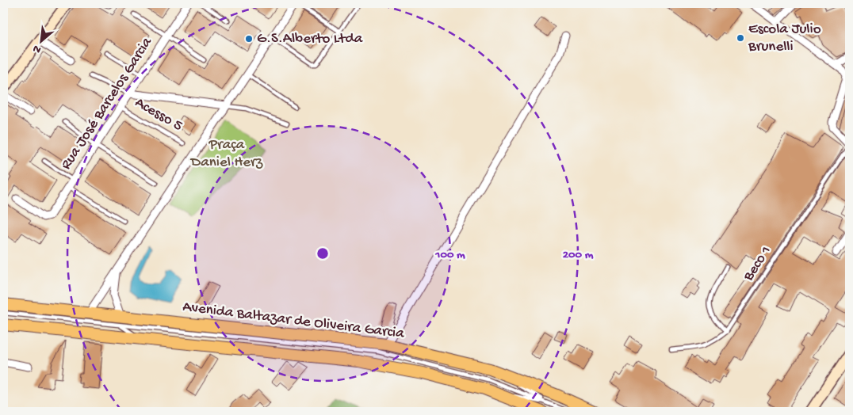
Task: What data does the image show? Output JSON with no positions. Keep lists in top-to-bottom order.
{
  "streets": {
    "main road": ["Avenida Baltazar de Oliveira Garcia"],
    "street": ["Rua José Barcelos Garcia"],
    "lane": ["Acesso 5", "Beco 1"]
  },
  "crossings": [
    ["Rua José Barcelos Garcia", "Acesso 5"]
  ],
  "parks": ["Praça Daniel Herz"],
  "places": ["Escola Julio Brunelli", "G.S.Alberto Ltda"],
  "north": "bottom left",
  "rings": ["100 m", "200 m"]
}
